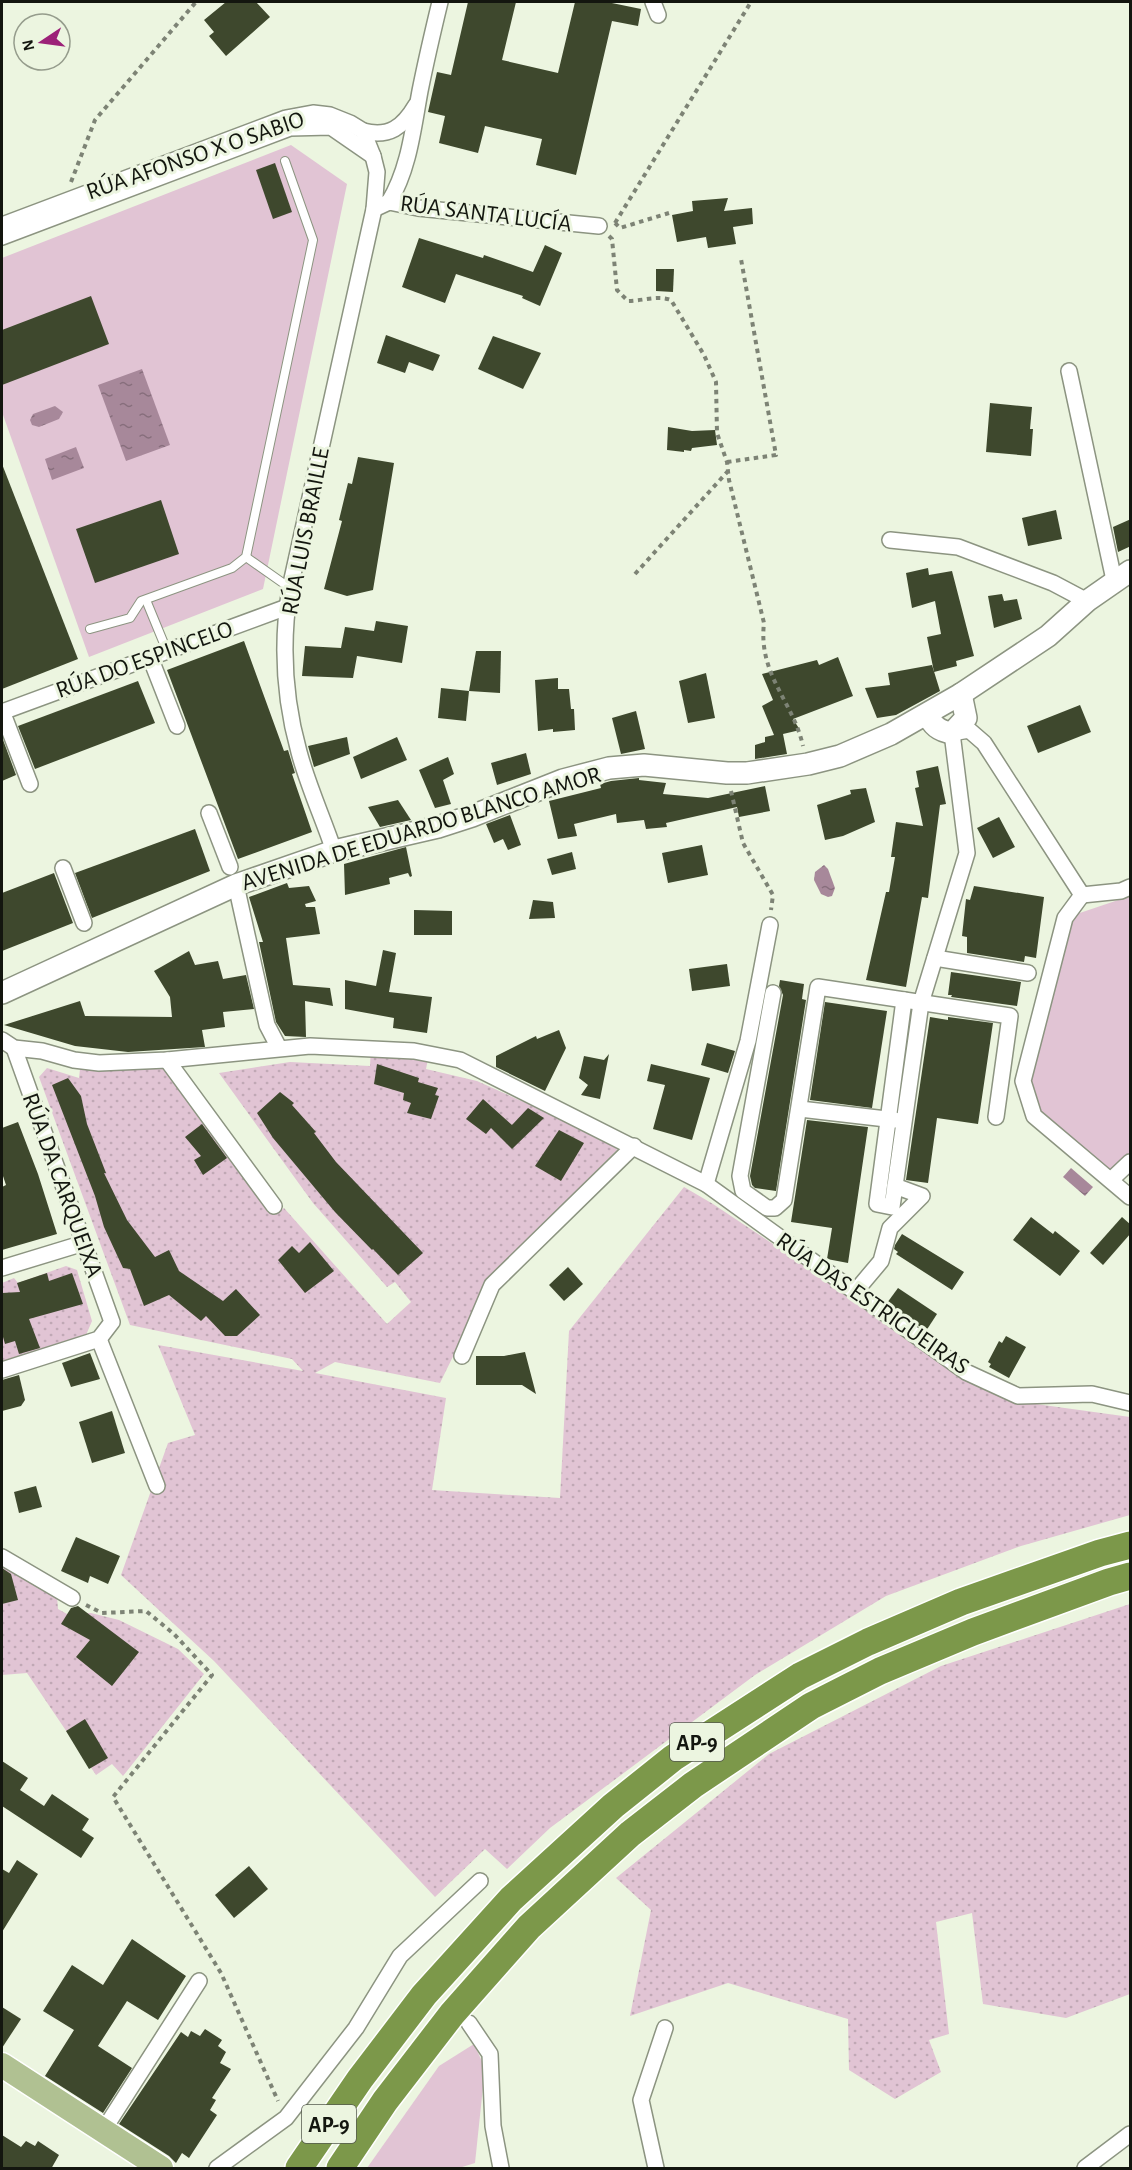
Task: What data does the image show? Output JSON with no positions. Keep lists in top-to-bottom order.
{
  "streets": {
    "highway": ["AP-9"],
    "street": [
      "RÚA AFONSO X O SABIO",
      "RÚA SANTA LUCÍA",
      "RÚA LUIS BRAILLE",
      "RÚA DO ESPINCELO",
      "AVENIDA DE EDUARDO BLANCO AMOR",
      "RÚA DA CARQUEIXA",
      "RÚA DAS ESTRIGUEIRAS"
    ]
  },
  "crossings": [
    ["RÚA SANTA LUCÍA", "RÚA LUIS BRAILLE"],
    ["RÚA LUIS BRAILLE", "RÚA DO ESPINCELO"],
    ["RÚA LUIS BRAILLE", "AVENIDA DE EDUARDO BLANCO AMOR"],
    ["RÚA DA CARQUEIXA", "RÚA DAS ESTRIGUEIRAS"]
  ],
  "north": "left"
}
